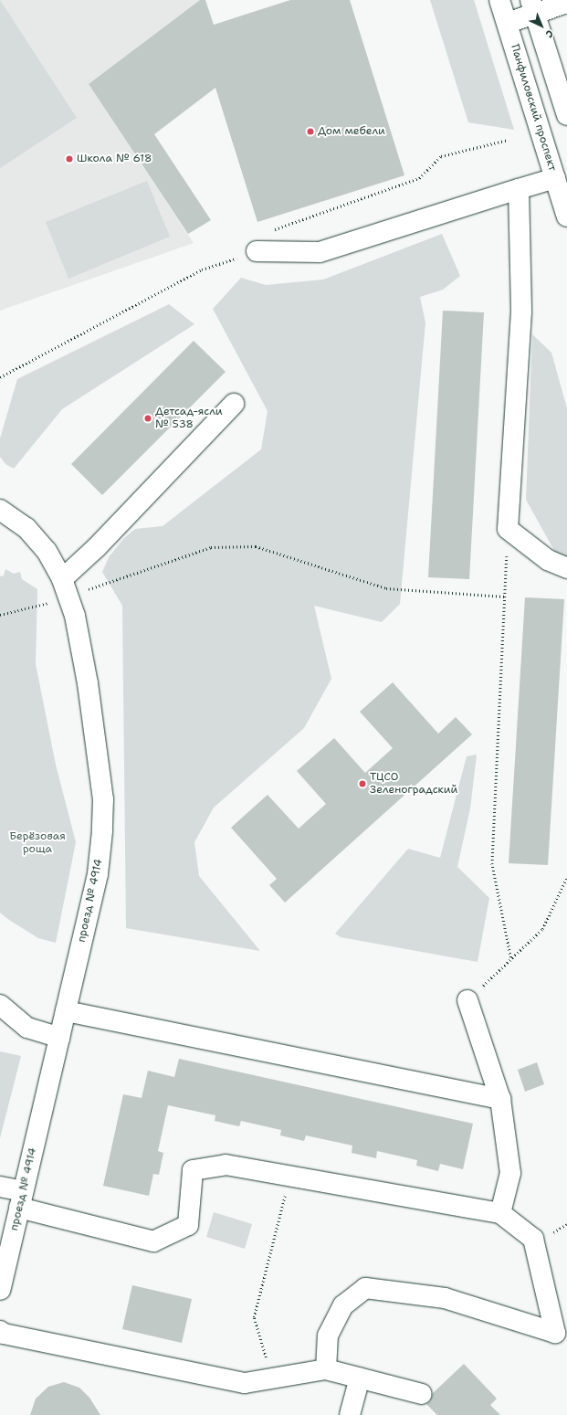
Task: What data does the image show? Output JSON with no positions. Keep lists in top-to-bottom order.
{
  "streets": {
    "street": ["Панфиловский проспект", "проезд № 4914"]
  },
  "parks": ["Берёзовая роща"],
  "places": [
    "Дом мебели",
    "Школа № 618",
    "Детсад-ясли № 538",
    "ТЦСО Зеленоградский"
  ],
  "north": "bottom right"
}
